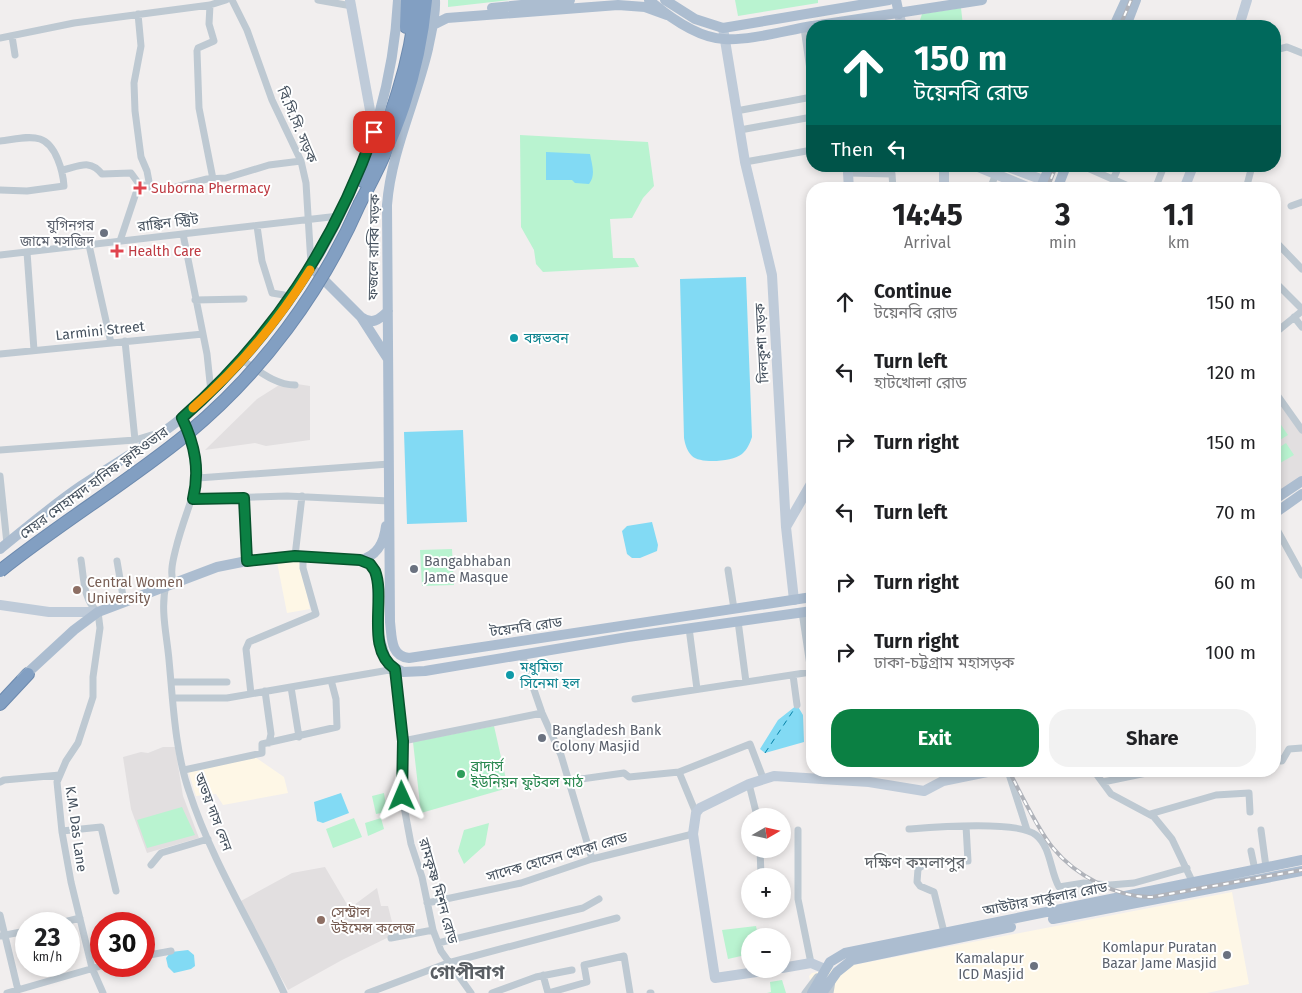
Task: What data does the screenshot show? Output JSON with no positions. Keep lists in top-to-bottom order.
{
  "streets": {
    "highway": ["মেয়র মোহাম্মদ হানিফ ফ্লাইওভার"],
    "main road": ["ফজলে রাব্বি সড়ক", "টয়েনবি রোড", "আউটার সার্কুলার রোড"],
    "street": [
      "বি.সি.সি. সড়ক",
      "রাঙ্কিন স্ট্রিট",
      "Larmini Street",
      "দিলকুশা সড়ক",
      "অভয় দাস লেন",
      "K.M. Das Lane",
      "সাদেক হোসেন খোকা রোড",
      "রামকৃষ্ণ মিশন রোড"
    ]
  },
  "crossings": [
    ["বি.সি.সি. সড়ক", "রাঙ্কিন স্ট্রিট"],
    ["ফজলে রাব্বি সড়ক", "টয়েনবি রোড"],
    ["দিলকুশা সড়ক", "টয়েনবি রোড"],
    ["টয়েনবি রোড", "রামকৃষ্ণ মিশন রোড"],
    ["সাদেক হোসেন খোকা রোড", "রামকৃষ্ণ মিশন রোড"]
  ],
  "districts": ["দক্ষিণ কমলাপুর", "গোপীবাগ"],
  "places": {
    "health": ["Suborna Phermacy", "Health Care"],
    "other": [
      "যুগিনগর জামে মসজিদ",
      "বঙ্গভবন",
      "Bangabhaban Jame Masque",
      "Central Women University",
      "মধুমিতা সিনেমা হল",
      "Bangladesh Bank Colony Masjid",
      "ব্রাদার্স ইউনিয়ন ফুটবল মাঠ",
      "সেন্ট্রাল উইমেন্স কলেজ",
      "Komlapur Puratan Bazar Jame Masjid",
      "Kamalapur ICD Masjid"
    ]
  },
  "north": "right",
  "page": {
    "turn": ["150 m", "টয়েনবি রোড"],
    "then": "Then",
    "eta": [
      "14:45",
      "Arrival",
      "3",
      "min",
      "1.1",
      "km"
    ],
    "list": [
      {
        "name": "Continue",
        "note": "টয়েনবি রোড",
        "value": "150 m"
      },
      {
        "name": "Turn left",
        "note": "হাটখোলা রোড",
        "value": "120 m"
      },
      {
        "name": "Turn right",
        "value": "150 m"
      },
      {
        "name": "Turn left",
        "value": "70 m"
      },
      {
        "name": "Turn right",
        "value": "60 m"
      },
      {
        "name": "Turn right",
        "note": "ঢাকা-চট্টগ্রাম মহাসড়ক",
        "value": "100 m"
      }
    ],
    "buttons": ["Exit", "Share"],
    "map_buttons": ["+", "−"],
    "speed": "23 km/h",
    "limit": "30"
  }
}
